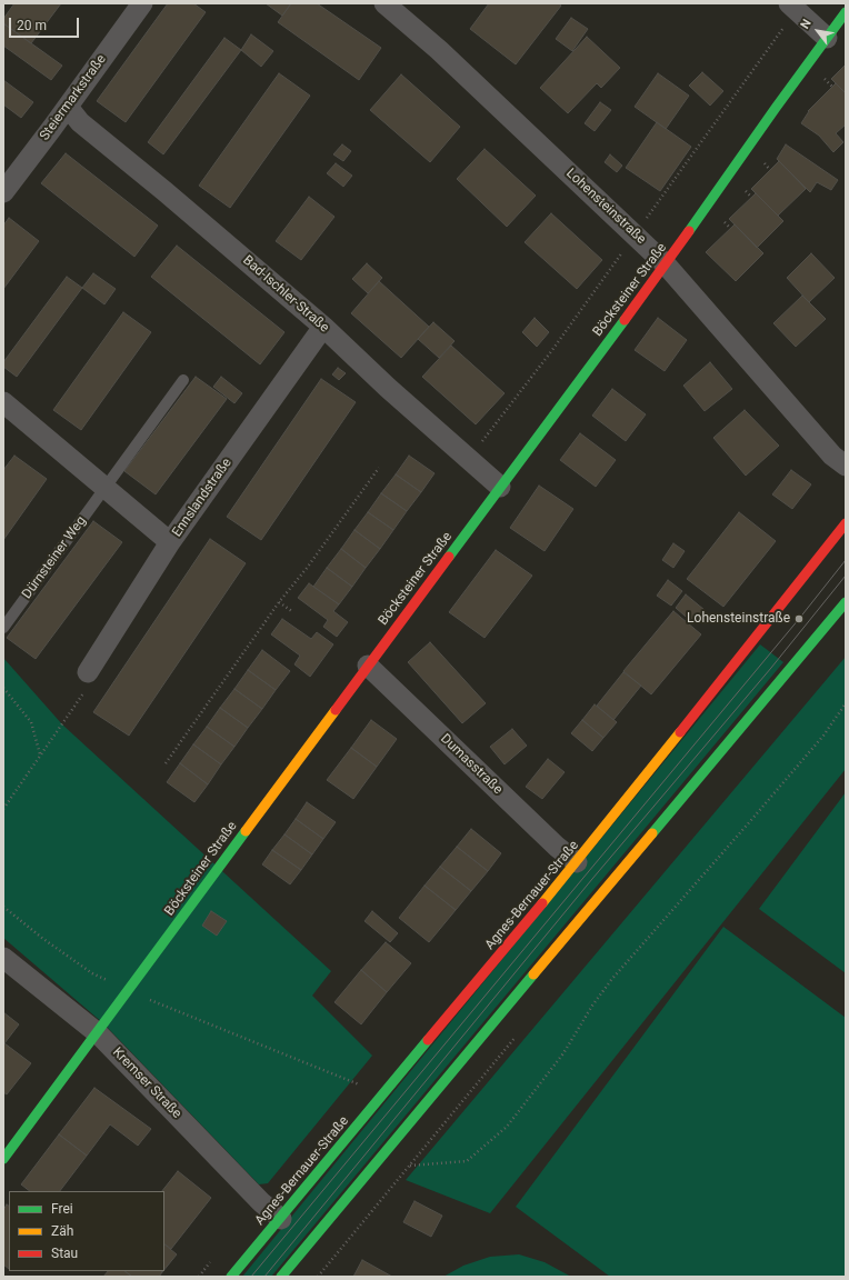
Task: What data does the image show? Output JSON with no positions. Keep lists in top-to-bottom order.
{
  "streets": {
    "main road": ["Böcksteiner Straße", "Agnes-Bernauer-Straße"],
    "street": [
      "Steiermarkstraße",
      "Lohensteinstraße",
      "Bad-Ischler-Straße",
      "Ennslandstraße",
      "Dumasstraße",
      "Kremser Straße"
    ],
    "lane": ["Dürnsteiner Weg"]
  },
  "crossings": [
    ["Steiermarkstraße", "Bad-Ischler-Straße"],
    ["Lohensteinstraße", "Böcksteiner Straße"],
    ["Böcksteiner Straße", "Bad-Ischler-Straße"],
    ["Böcksteiner Straße", "Dumasstraße"],
    ["Böcksteiner Straße", "Kremser Straße"],
    ["Bad-Ischler-Straße", "Ennslandstraße"],
    ["Dumasstraße", "Agnes-Bernauer-Straße"],
    ["Agnes-Bernauer-Straße", "Kremser Straße"]
  ],
  "places": ["Lohensteinstraße"],
  "legend": ["Frei", "Zäh", "Stau"],
  "scale_bar": "20 m",
  "north": "top left"
}
